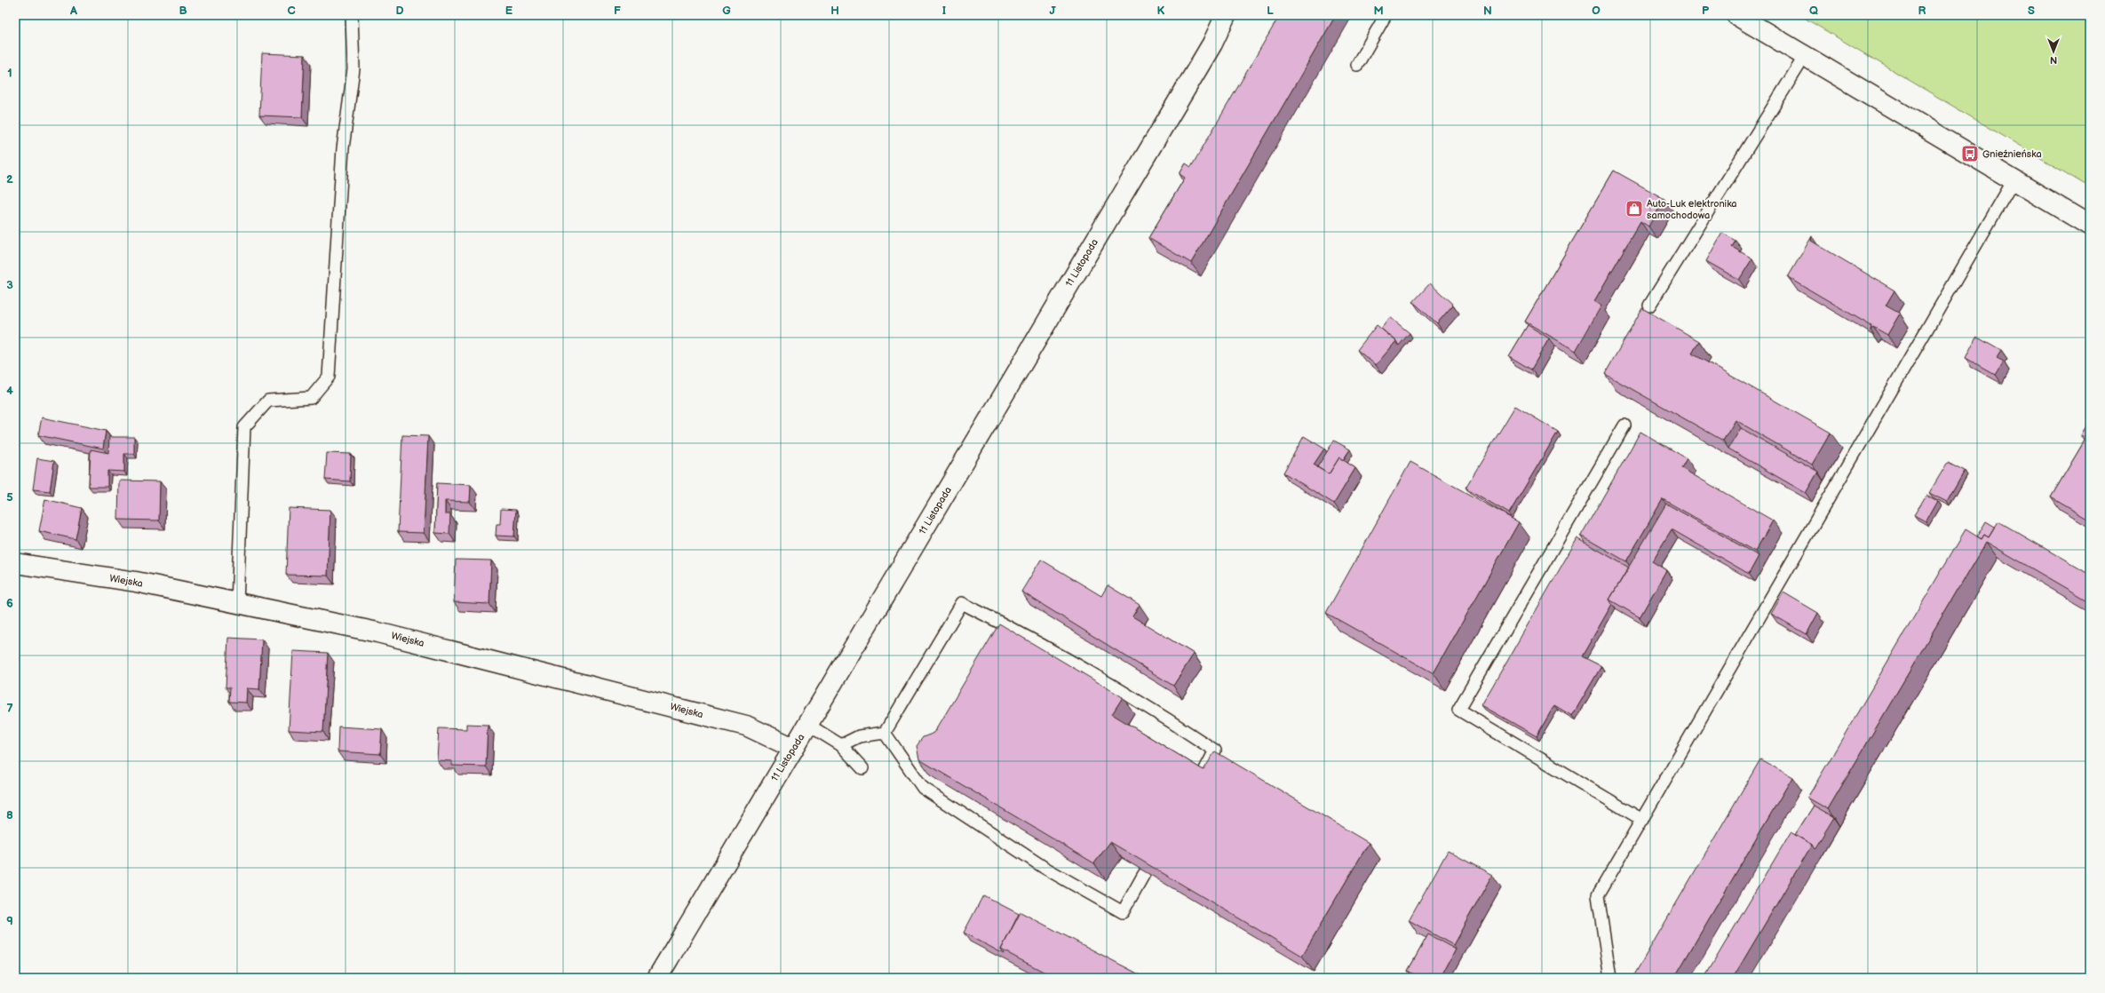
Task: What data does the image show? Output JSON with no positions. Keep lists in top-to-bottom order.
{
  "streets": {
    "main road": ["11 Listopada", "Wiejska"]
  },
  "crossings": [
    ["11 Listopada", "Wiejska"]
  ],
  "places": {
    "bus stop": ["Gnieźnieńska"],
    "shop": ["Auto-Luk elektronika samochodowa"]
  },
  "north": "bottom",
  "grid": {
    "columns": [
      "A",
      "B",
      "C",
      "D",
      "E",
      "F",
      "G",
      "H",
      "I",
      "J",
      "K",
      "L",
      "M",
      "N",
      "O",
      "P",
      "Q",
      "R",
      "S"
    ],
    "rows": [
      "1",
      "2",
      "3",
      "4",
      "5",
      "6",
      "7",
      "8",
      "9"
    ]
  }
}
